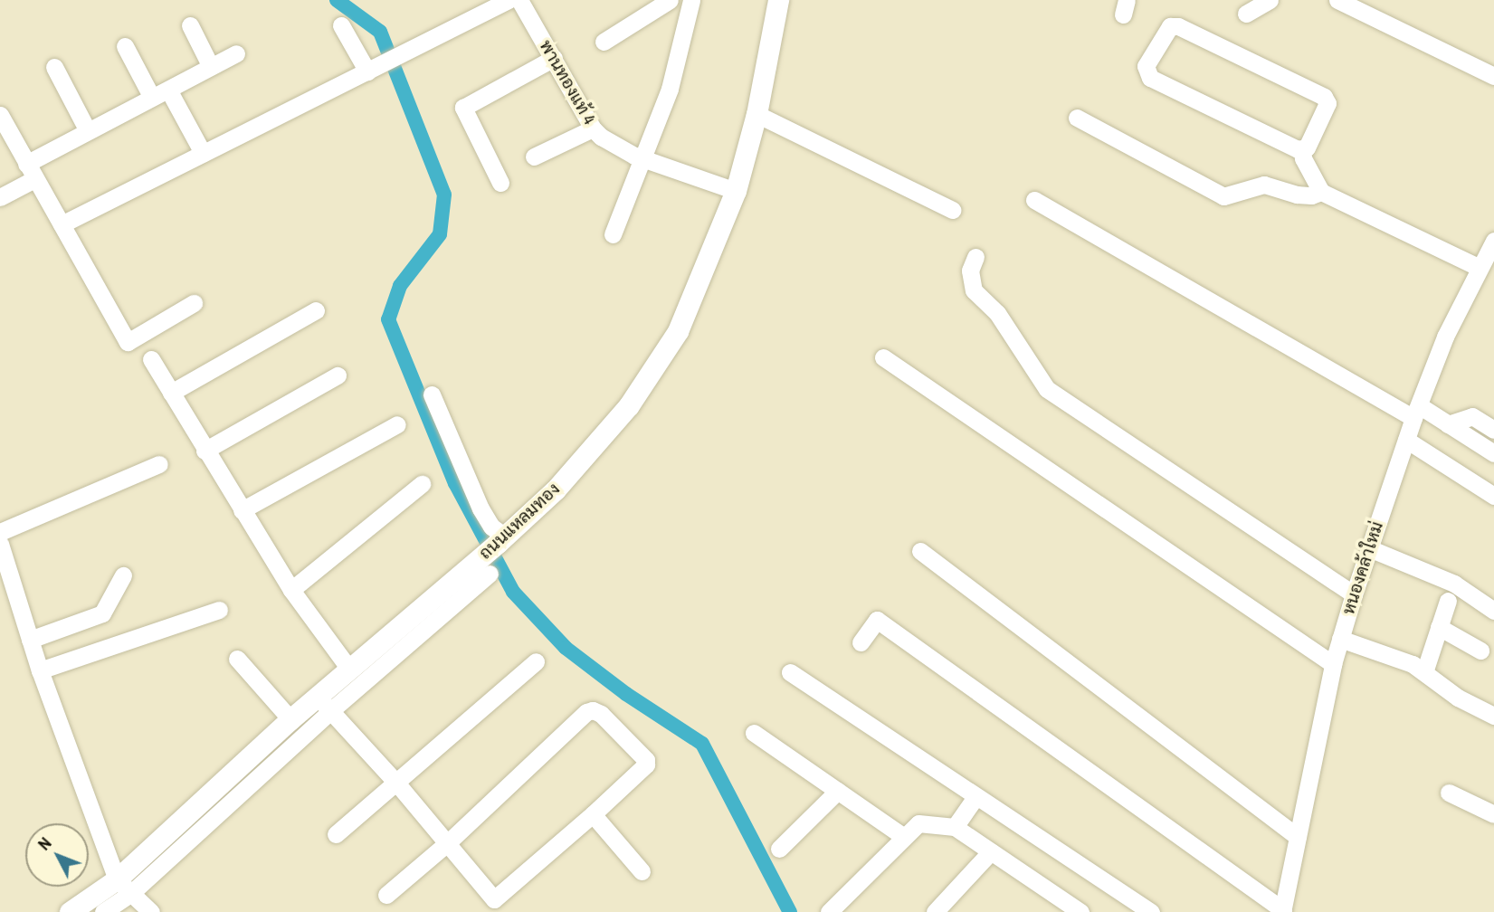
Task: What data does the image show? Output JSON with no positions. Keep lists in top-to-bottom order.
{
  "streets": {
    "main road": ["ถนนแหลมทอง"],
    "street": ["พานทองแท้ 4", "หนองคล้าใหม่"]
  },
  "crossings": [
    ["พานทองแท้ 4", "ถนนแหลมทอง"]
  ],
  "north": "top left"
}
